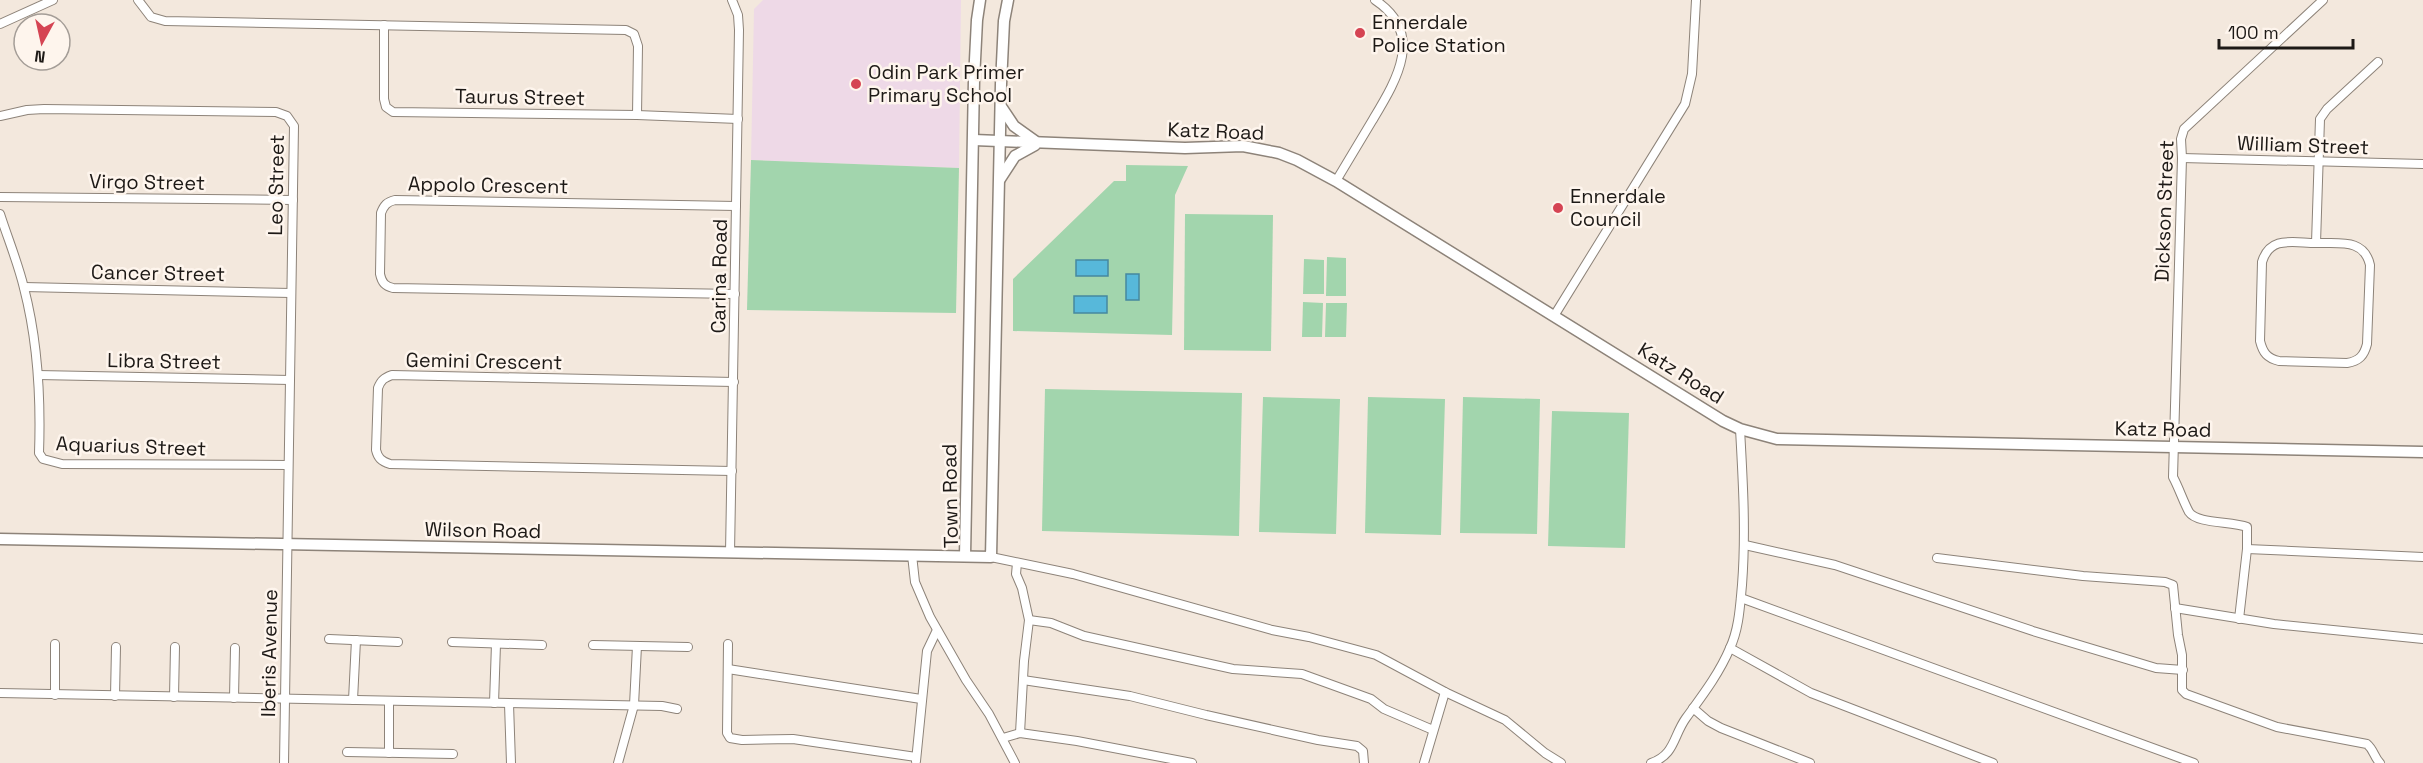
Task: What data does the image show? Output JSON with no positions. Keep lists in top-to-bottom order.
{
  "streets": {
    "street": [
      "Taurus Street",
      "Katz Road",
      "William Street",
      "Virgo Street",
      "Leo Street",
      "Appolo Crescent",
      "Dickson Street",
      "Cancer Street",
      "Carina Road",
      "Libra Street",
      "Gemini Crescent",
      "Aquarius Street",
      "Town Road",
      "Wilson Road",
      "Iberis Avenue"
    ]
  },
  "crossings": [
    ["Taurus Street", "Carina Road"],
    ["Katz Road", "Dickson Street"],
    ["Katz Road", "Town Road"],
    ["William Street", "Dickson Street"],
    ["Virgo Street", "Leo Street"],
    ["Leo Street", "Cancer Street"],
    ["Leo Street", "Libra Street"],
    ["Leo Street", "Aquarius Street"],
    ["Leo Street", "Wilson Road"],
    ["Leo Street", "Iberis Avenue"],
    ["Appolo Crescent", "Carina Road"],
    ["Cancer Street", "Aquarius Street"],
    ["Carina Road", "Gemini Crescent"],
    ["Carina Road", "Wilson Road"],
    ["Libra Street", "Aquarius Street"],
    ["Town Road", "Wilson Road"],
    ["Wilson Road", "Iberis Avenue"]
  ],
  "places": ["Ennerdale Police Station", "Odin Park Primer Primary School", "Ennerdale Council"],
  "scale_bar": "100 m",
  "north": "bottom"
}
